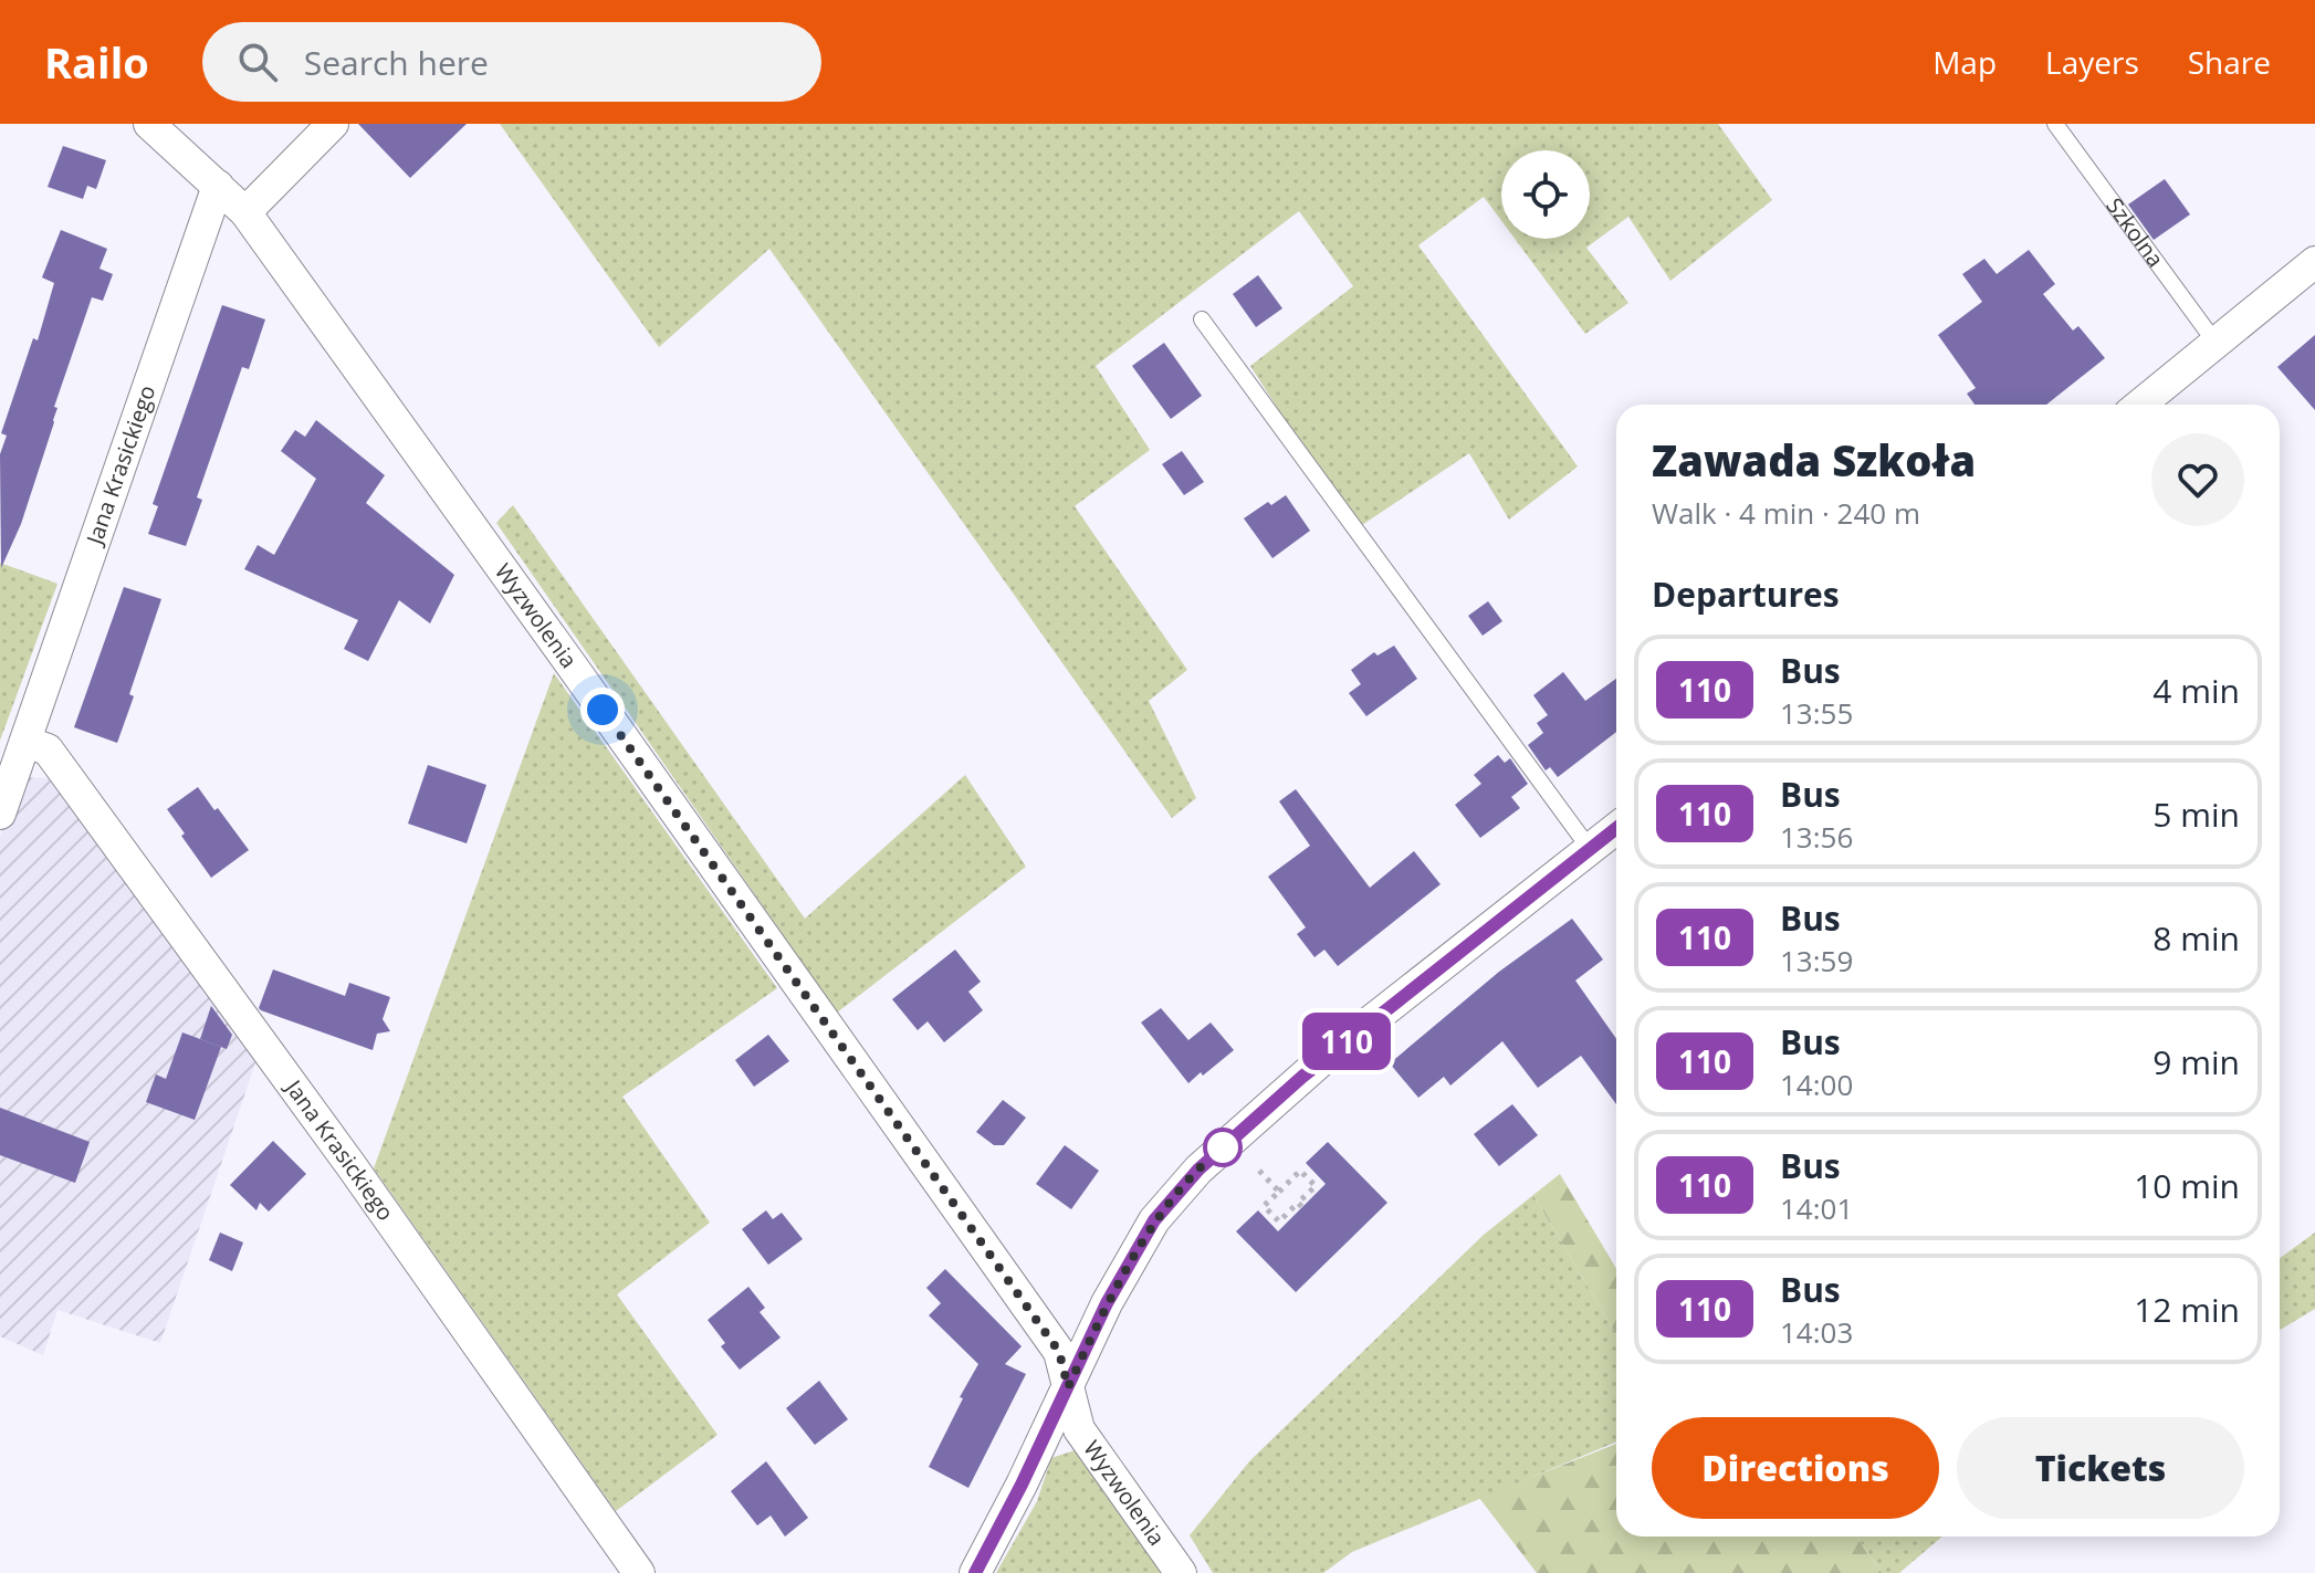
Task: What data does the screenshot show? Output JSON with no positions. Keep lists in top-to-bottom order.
{
  "streets": {
    "street": ["Jana Krasickiego", "Wyzwolenia"],
    "lane": ["Szkolna"]
  },
  "crossings": [
    ["Jana Krasickiego", "Wyzwolenia"]
  ],
  "lines": ["bus line 110"],
  "page": {
    "header": "Railo",
    "search": "Search here",
    "nav": ["Map", "Layers", "Share"],
    "on_map": "110",
    "heading": [
      ["Zawada Szkoła", "Walk · 4 min · 240 m"],
      "Departures"
    ],
    "list": [
      {
        "mark": "110",
        "name": "Bus",
        "note": "13:55",
        "value": "4 min"
      },
      {
        "mark": "110",
        "name": "Bus",
        "note": "13:56",
        "value": "5 min"
      },
      {
        "mark": "110",
        "name": "Bus",
        "note": "13:59",
        "value": "8 min"
      },
      {
        "mark": "110",
        "name": "Bus",
        "note": "14:00",
        "value": "9 min"
      },
      {
        "mark": "110",
        "name": "Bus",
        "note": "14:01",
        "value": "10 min"
      },
      {
        "mark": "110",
        "name": "Bus",
        "note": "14:03",
        "value": "12 min"
      }
    ],
    "buttons": ["Directions", "Tickets"]
  }
}
